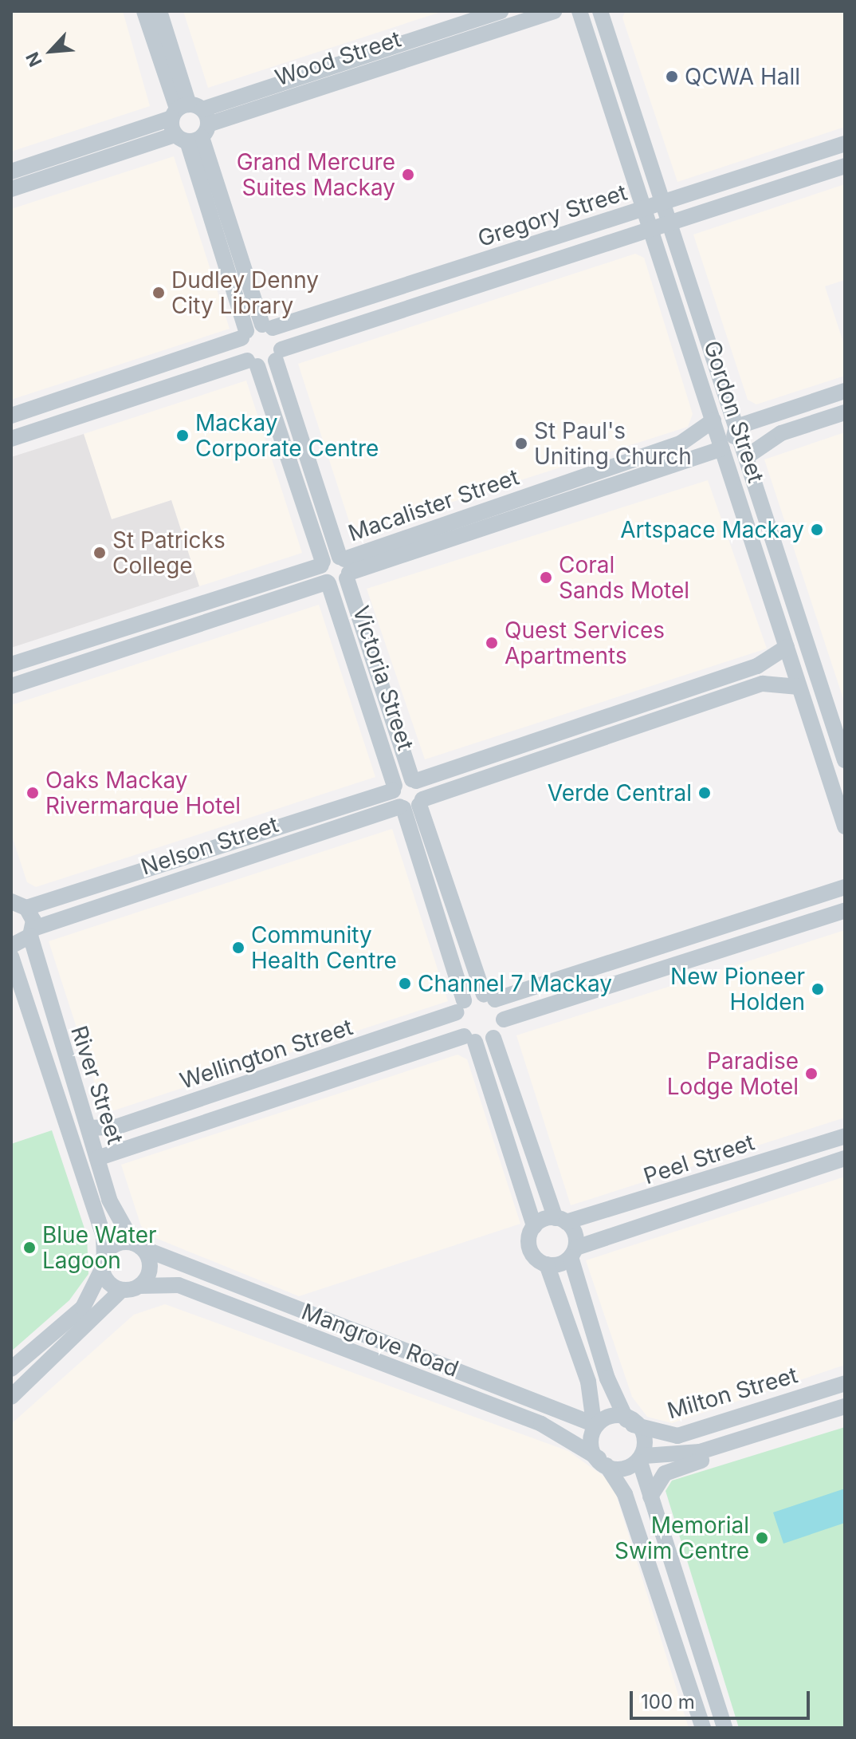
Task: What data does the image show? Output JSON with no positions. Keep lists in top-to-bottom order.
{
  "streets": {
    "street": [
      "Wood Street",
      "Gregory Street",
      "Gordon Street",
      "Macalister Street",
      "Victoria Street",
      "Nelson Street",
      "Wellington Street",
      "River Street",
      "Peel Street",
      "Mangrove Road",
      "Milton Street"
    ]
  },
  "crossings": [
    ["Gregory Street", "Gordon Street"],
    ["Gregory Street", "Victoria Street"],
    ["Gordon Street", "Macalister Street"],
    ["Macalister Street", "Victoria Street"],
    ["Victoria Street", "Nelson Street"],
    ["Nelson Street", "River Street"],
    ["Wellington Street", "River Street"],
    ["River Street", "Mangrove Road"],
    ["Mangrove Road", "Milton Street"]
  ],
  "places": [
    "QCWA Hall",
    "Grand Mercure Suites Mackay",
    "Dudley Denny City Library",
    "Mackay Corporate Centre",
    "St Paul's Uniting Church",
    "Artspace Mackay",
    "St Patricks College",
    "Coral Sands Motel",
    "Quest Services Apartments",
    "Oaks Mackay Rivermarque Hotel",
    "Verde Central",
    "Community Health Centre",
    "Channel 7 Mackay",
    "New Pioneer Holden",
    "Paradise Lodge Motel",
    "Blue Water Lagoon",
    "Memorial Swim Centre"
  ],
  "scale_bar": "100 m",
  "north": "bottom left"
}
